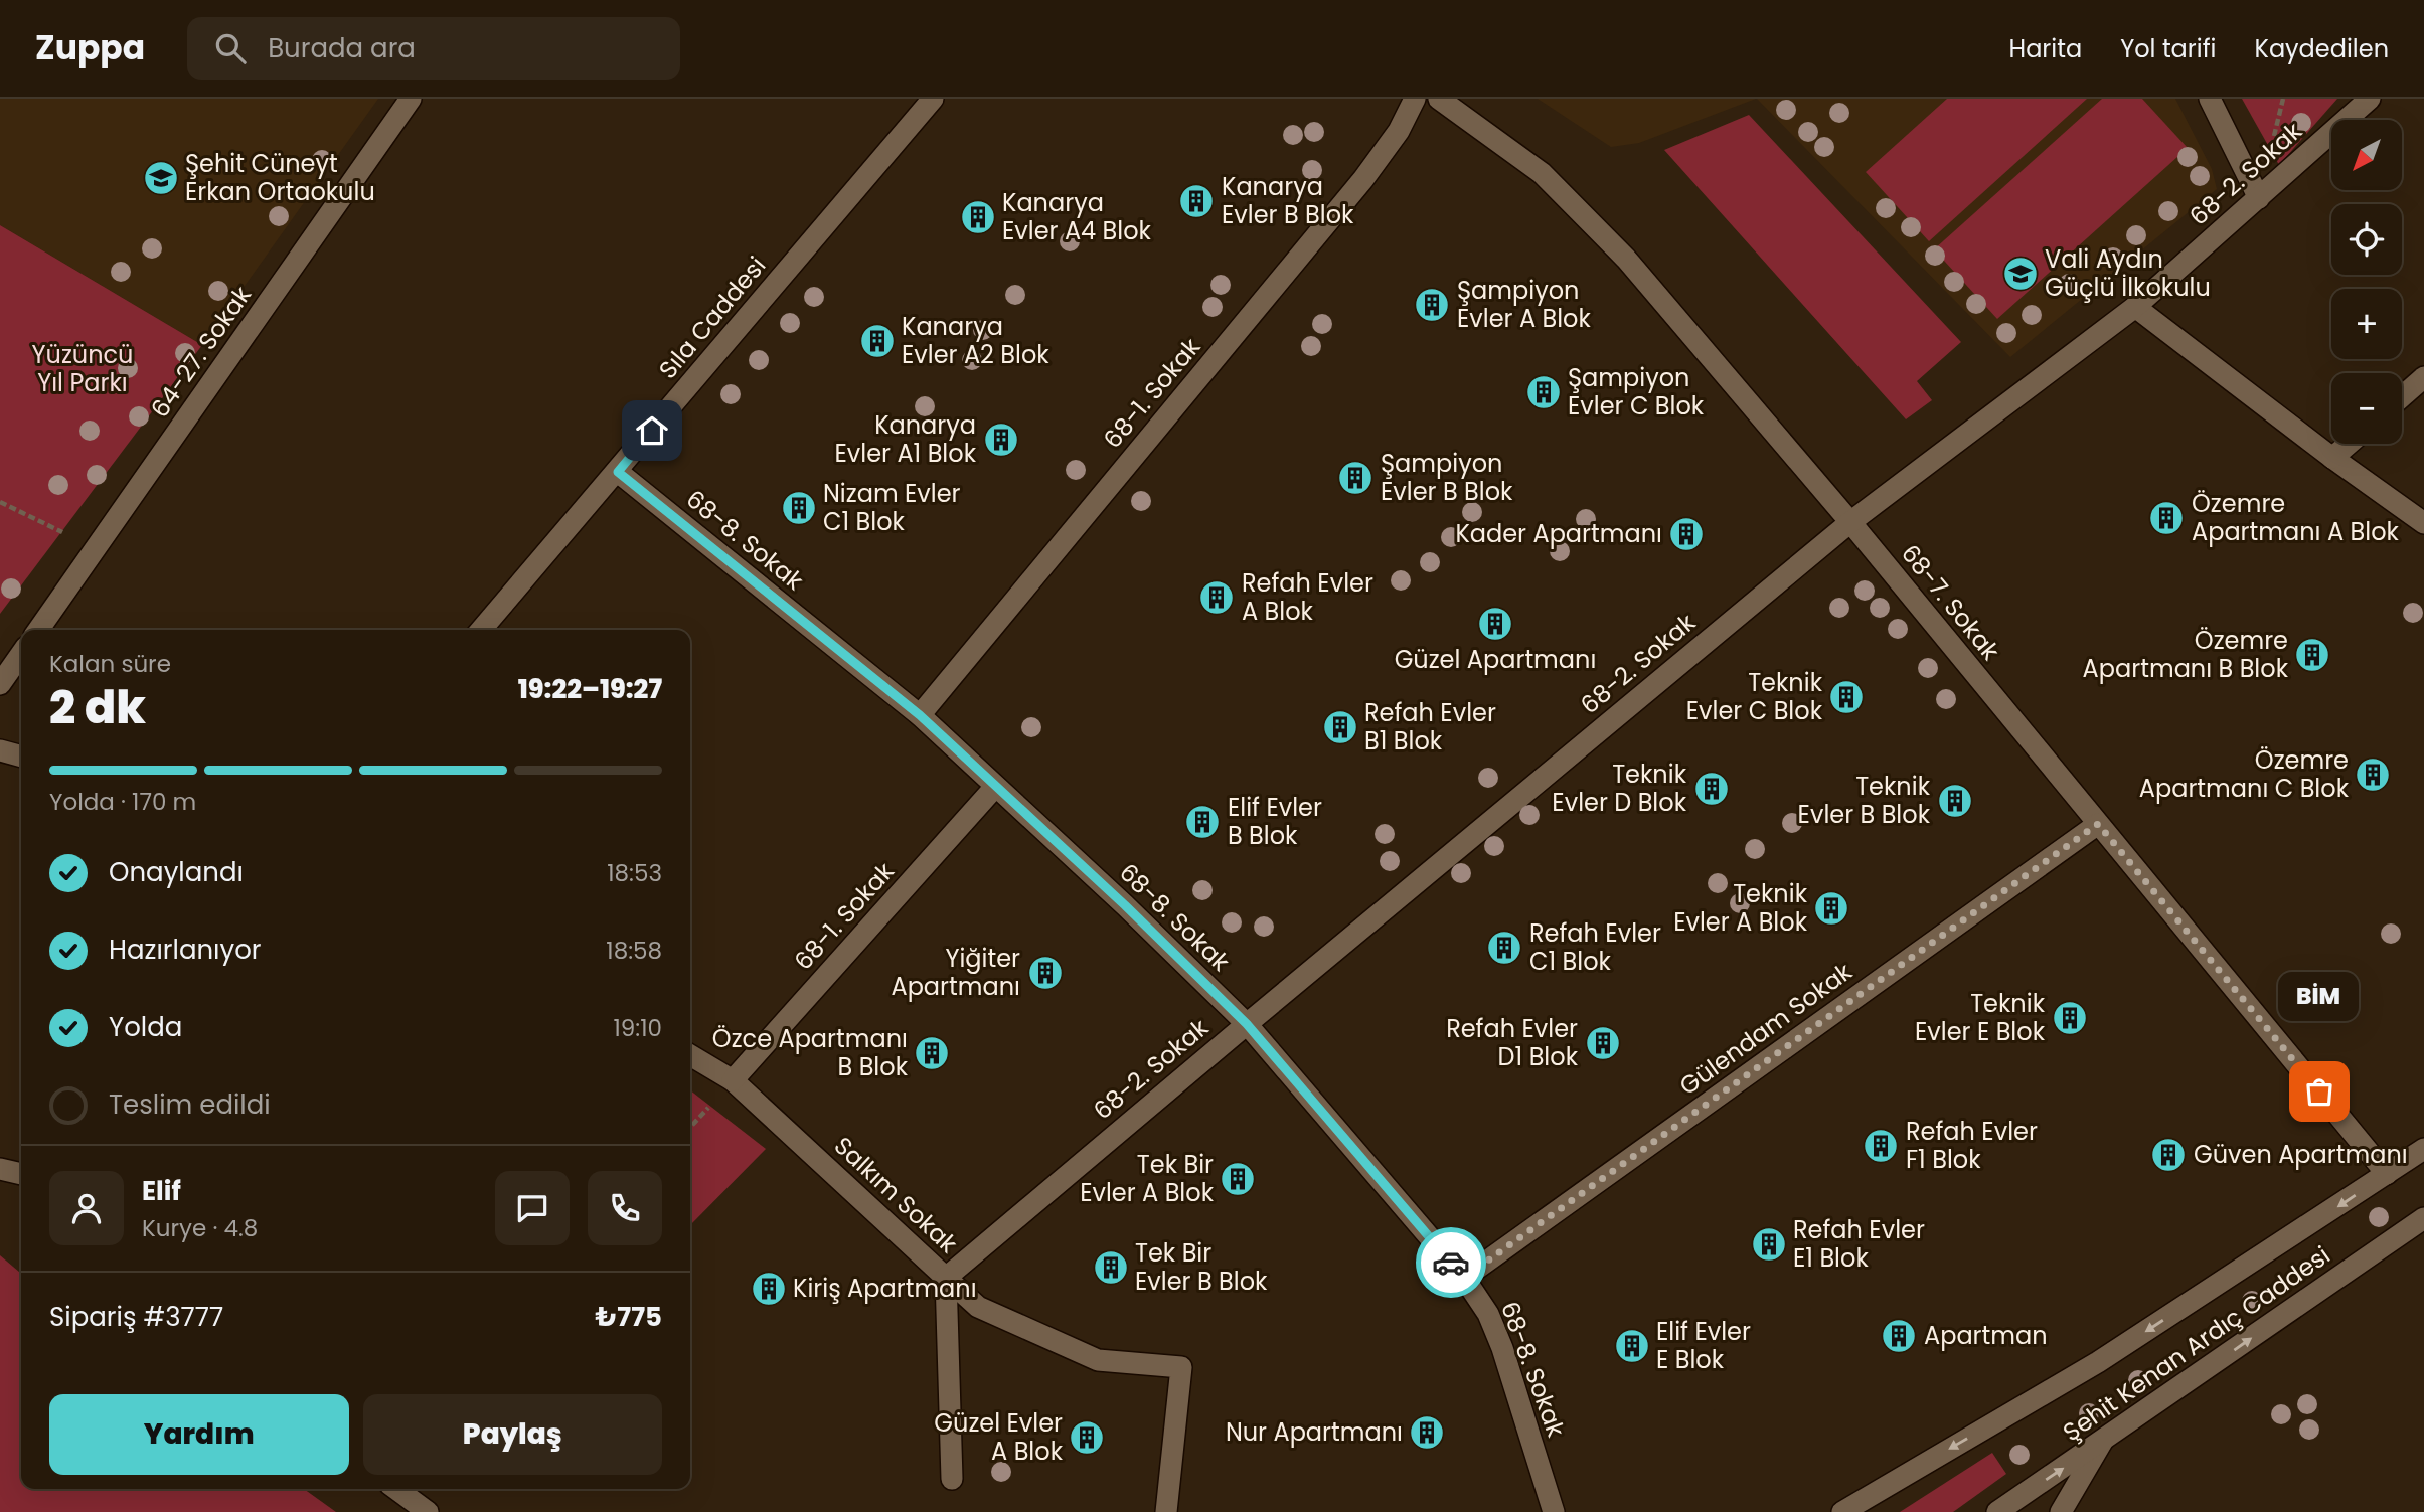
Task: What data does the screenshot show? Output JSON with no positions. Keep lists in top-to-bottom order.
{
  "streets": {
    "street": [
      "68-2. Sokak",
      "Sıla Caddesi",
      "64-27. Sokak",
      "68-1. Sokak",
      "68-8. Sokak",
      "68-7. Sokak",
      "Gülendam Sokak",
      "Salkım Sokak",
      "Şehit Kenan Ardıç Caddesi"
    ]
  },
  "crossings": [
    ["68-2. Sokak", "68-8. Sokak"],
    ["68-2. Sokak", "68-7. Sokak"],
    ["68-2. Sokak", "Salkım Sokak"],
    ["Sıla Caddesi", "68-8. Sokak"],
    ["68-1. Sokak", "68-8. Sokak"],
    ["68-1. Sokak", "Salkım Sokak"],
    ["68-8. Sokak", "Gülendam Sokak"],
    ["68-7. Sokak", "Gülendam Sokak"],
    ["68-7. Sokak", "Şehit Kenan Ardıç Caddesi"]
  ],
  "parks": ["Yüzüncü Yıl Parkı"],
  "places": {
    "school or university": ["Şehit Cüneyt Erkan Ortaokulu", "Vali Aydın Güçlü İlkokulu"],
    "building": [
      "Kanarya Evler B Blok",
      "Kanarya Evler A4 Blok",
      "Şampiyon Evler A Blok",
      "Kanarya Evler A2 Blok",
      "Şampiyon Evler C Blok",
      "Kanarya Evler A1 Blok",
      "Şampiyon Evler B Blok",
      "Nizam Evler C1 Blok",
      "Özemre Apartmanı A Blok",
      "Kader Apartmanı",
      "Refah Evler A Blok",
      "Güzel Apartmanı",
      "Özemre Apartmanı B Blok",
      "Teknik Evler C Blok",
      "Refah Evler B1 Blok",
      "Özemre Apartmanı C Blok",
      "Teknik Evler D Blok",
      "Teknik Evler B Blok",
      "Elif Evler B Blok",
      "Teknik Evler A Blok",
      "Refah Evler C1 Blok",
      "Yiğiter Apartmanı",
      "Teknik Evler E Blok",
      "Refah Evler D1 Blok",
      "Özce Apartmanı B Blok",
      "Refah Evler F1 Blok",
      "Güven Apartmanı",
      "Tek Bir Evler A Blok",
      "Refah Evler E1 Blok",
      "Tek Bir Evler B Blok",
      "Kiriş Apartmanı",
      "Apartman",
      "Elif Evler E Blok",
      "Nur Apartmanı",
      "Güzel Evler A Blok"
    ],
    "other": ["BİM"]
  },
  "north": "bottom left",
  "page": {
    "header": "Zuppa",
    "search": "Burada ara",
    "nav": ["Harita", "Yol tarifi", "Kaydedilen"],
    "map_buttons": ["+", "−"],
    "heading": ["2 dk", "Kalan süre", "19:22–19:27"],
    "panel": [
      "Elif",
      "Kurye · 4.8",
      "Sipariş #3777",
      "₺775"
    ],
    "bar": "Yolda · 170 m",
    "list": [
      ["Onaylandı", "18:53"],
      ["Hazırlanıyor", "18:58"],
      ["Yolda", "19:10"],
      "Teslim edildi"
    ],
    "bubble": "BİM",
    "buttons": ["Yardım", "Paylaş"]
  }
}
